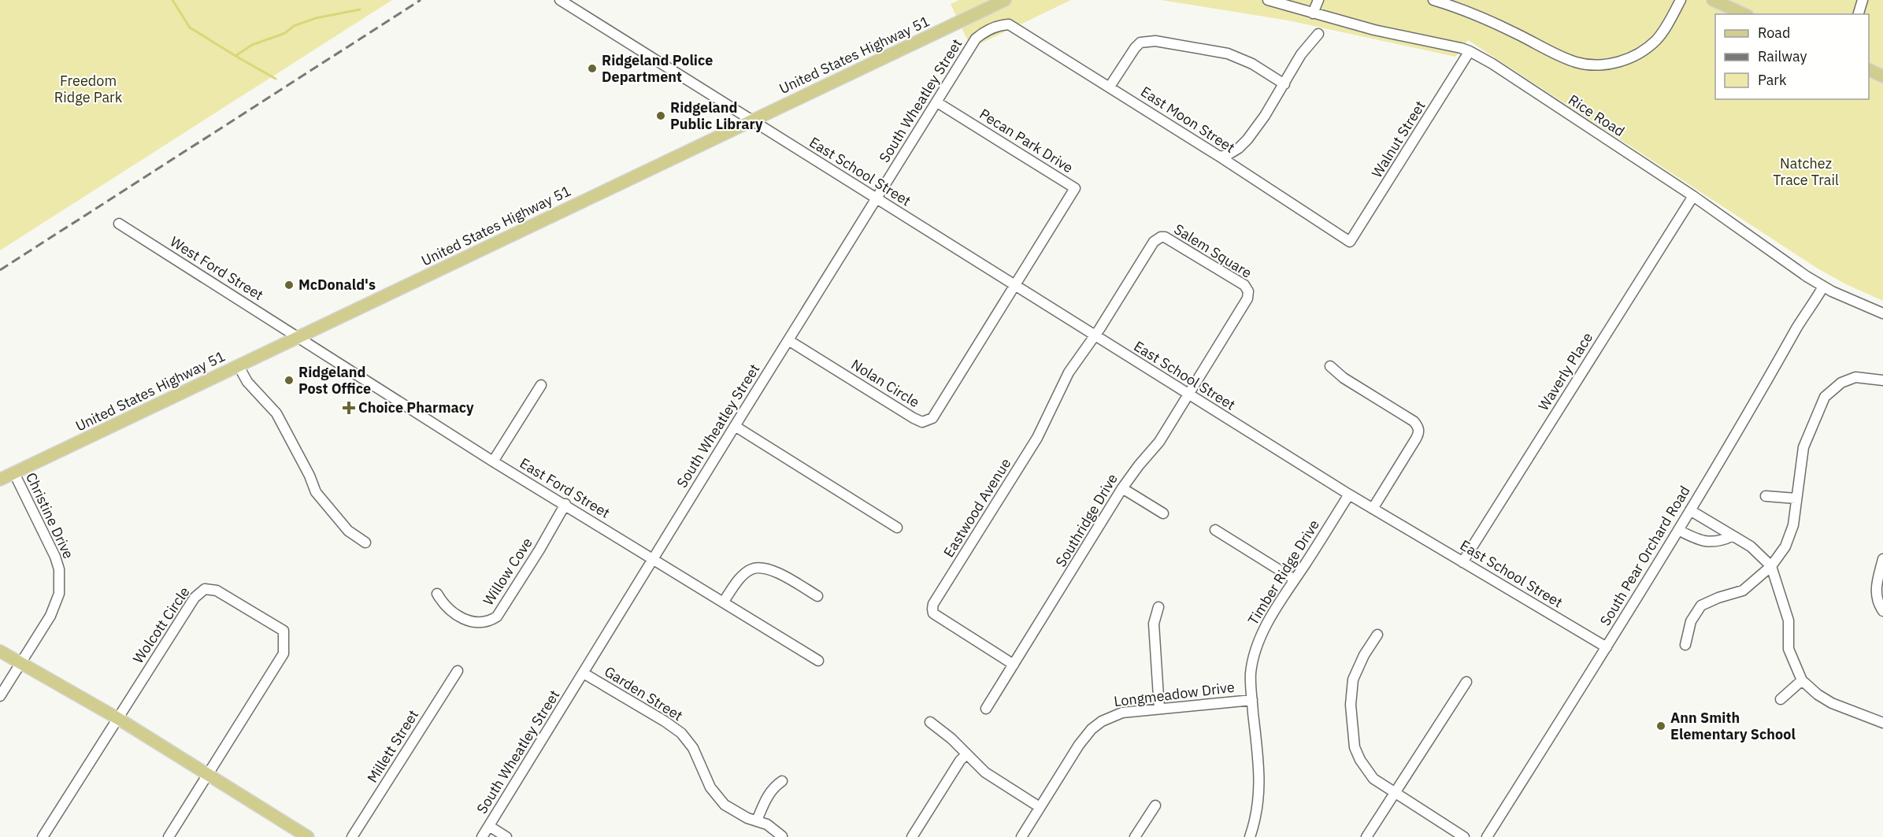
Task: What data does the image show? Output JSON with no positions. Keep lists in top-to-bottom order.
{
  "streets": {
    "main road": ["United States Highway 51"],
    "street": [
      "South Wheatley Street",
      "Rice Road",
      "East Moon Street",
      "Walnut Street",
      "Pecan Park Drive",
      "East School Street",
      "Salem Square",
      "West Ford Street",
      "Waverly Place",
      "Nolan Circle",
      "East Ford Street",
      "Eastwood Avenue",
      "Christine Drive",
      "Southridge Drive",
      "South Pear Orchard Road",
      "Willow Cove",
      "Timber Ridge Drive",
      "Wolcott Circle",
      "Garden Street",
      "Longmeadow Drive",
      "Millett Street"
    ]
  },
  "crossings": [
    ["United States Highway 51", "East School Street"],
    ["United States Highway 51", "West Ford Street"],
    ["United States Highway 51", "East Ford Street"],
    ["United States Highway 51", "Christine Drive"],
    ["South Wheatley Street", "East Moon Street"],
    ["South Wheatley Street", "Pecan Park Drive"],
    ["South Wheatley Street", "East School Street"],
    ["South Wheatley Street", "Nolan Circle"],
    ["South Wheatley Street", "East Ford Street"],
    ["South Wheatley Street", "Garden Street"],
    ["Rice Road", "Walnut Street"],
    ["Rice Road", "Waverly Place"],
    ["Rice Road", "South Pear Orchard Road"],
    ["East Moon Street", "Walnut Street"],
    ["Pecan Park Drive", "East School Street"],
    ["Pecan Park Drive", "Nolan Circle"],
    ["East School Street", "Salem Square"],
    ["East School Street", "Waverly Place"],
    ["East School Street", "Nolan Circle"],
    ["East School Street", "Eastwood Avenue"],
    ["East School Street", "Southridge Drive"],
    ["East School Street", "South Pear Orchard Road"],
    ["East School Street", "Timber Ridge Drive"],
    ["Salem Square", "Eastwood Avenue"],
    ["Salem Square", "Southridge Drive"],
    ["West Ford Street", "East Ford Street"],
    ["East Ford Street", "Willow Cove"],
    ["Eastwood Avenue", "Southridge Drive"],
    ["Timber Ridge Drive", "Longmeadow Drive"]
  ],
  "parks": ["Freedom Ridge Park", "Natchez Trace Trail"],
  "places": {
    "other": [
      "Ridgeland Police Department",
      "Ridgeland Public Library",
      "McDonald's",
      "Ridgeland Post Office",
      "Ann Smith Elementary School"
    ],
    "health": ["Choice Pharmacy"]
  },
  "legend": ["Road", "Railway", "Park"]
}
